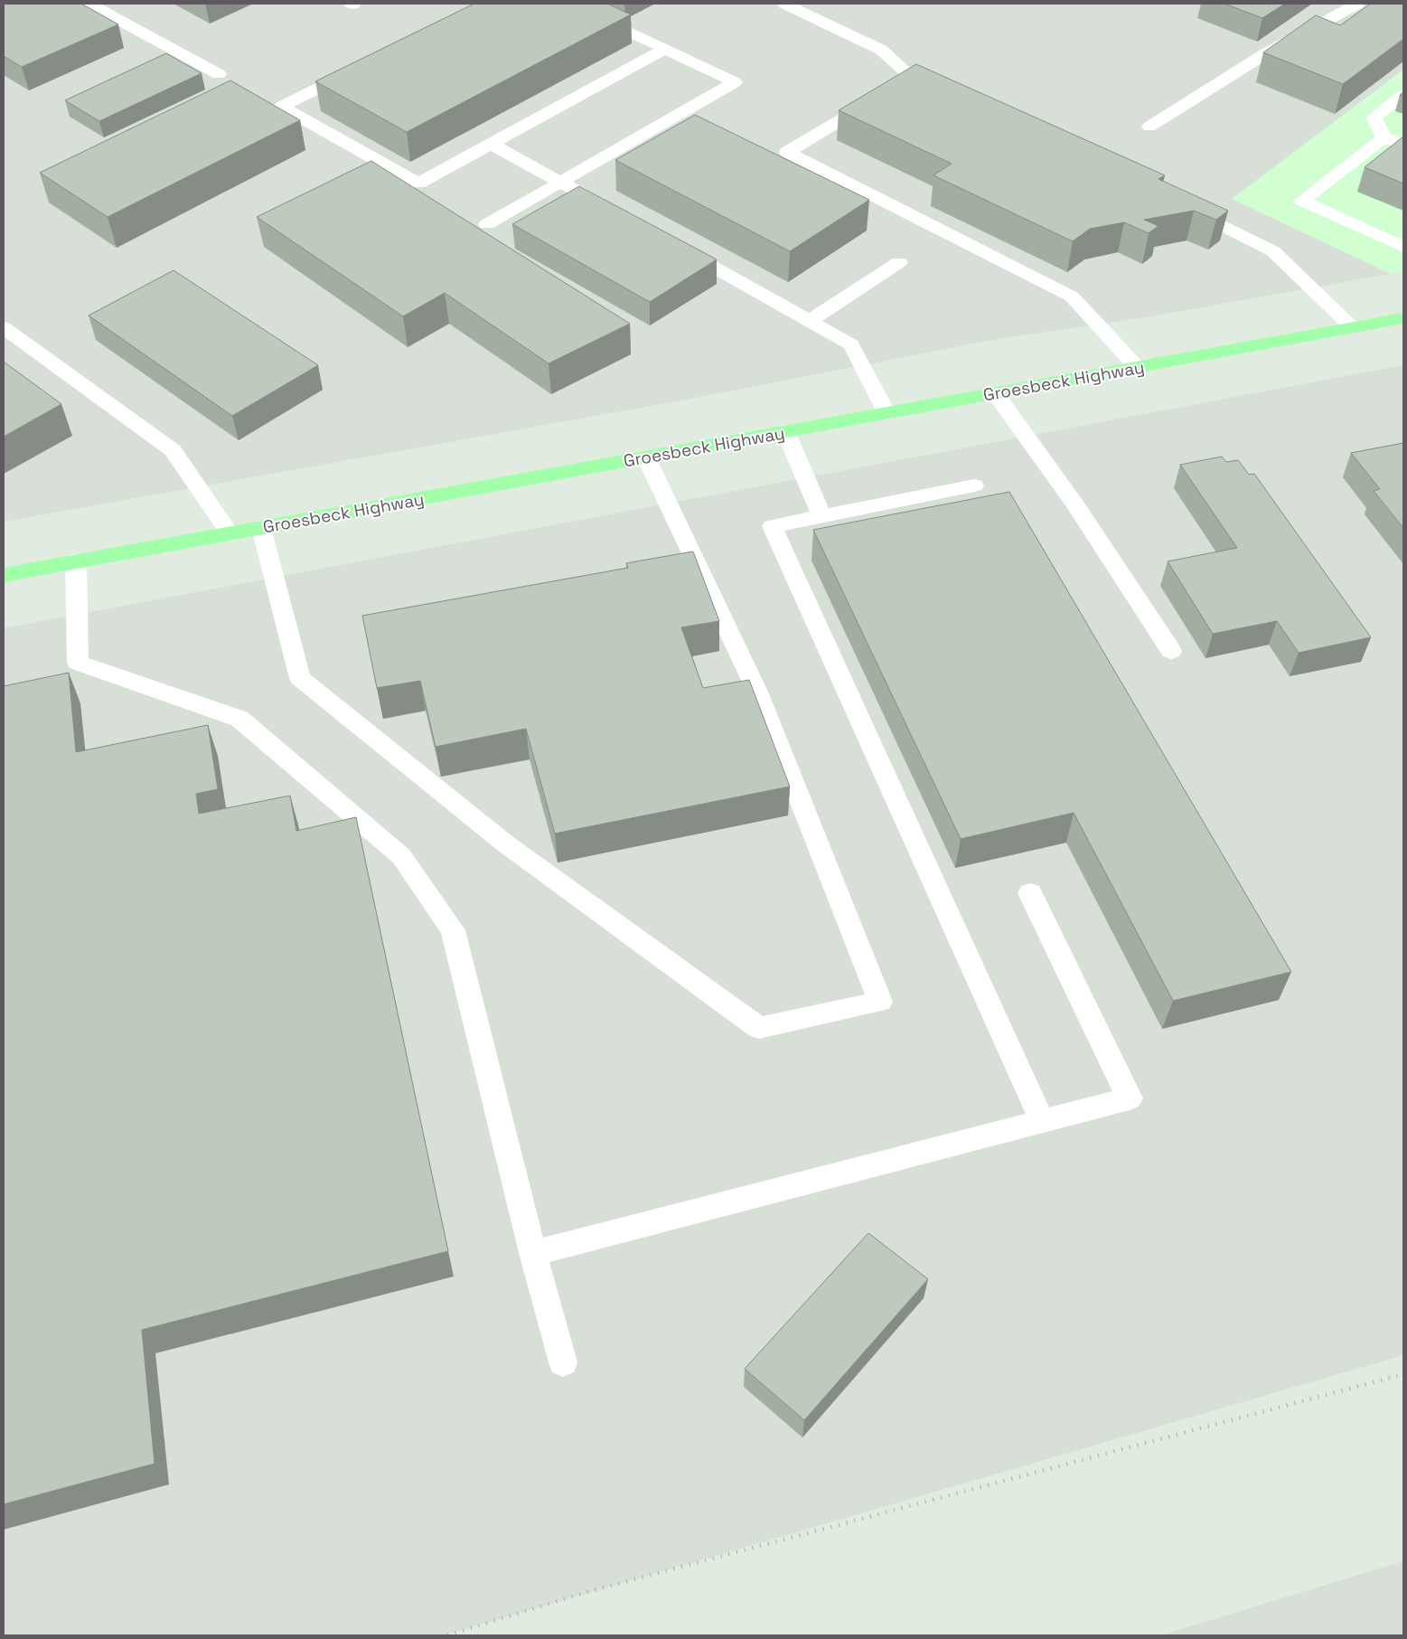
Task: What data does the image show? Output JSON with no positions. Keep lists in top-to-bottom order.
{
  "streets": {
    "main road": ["Groesbeck Highway"]
  }
}
